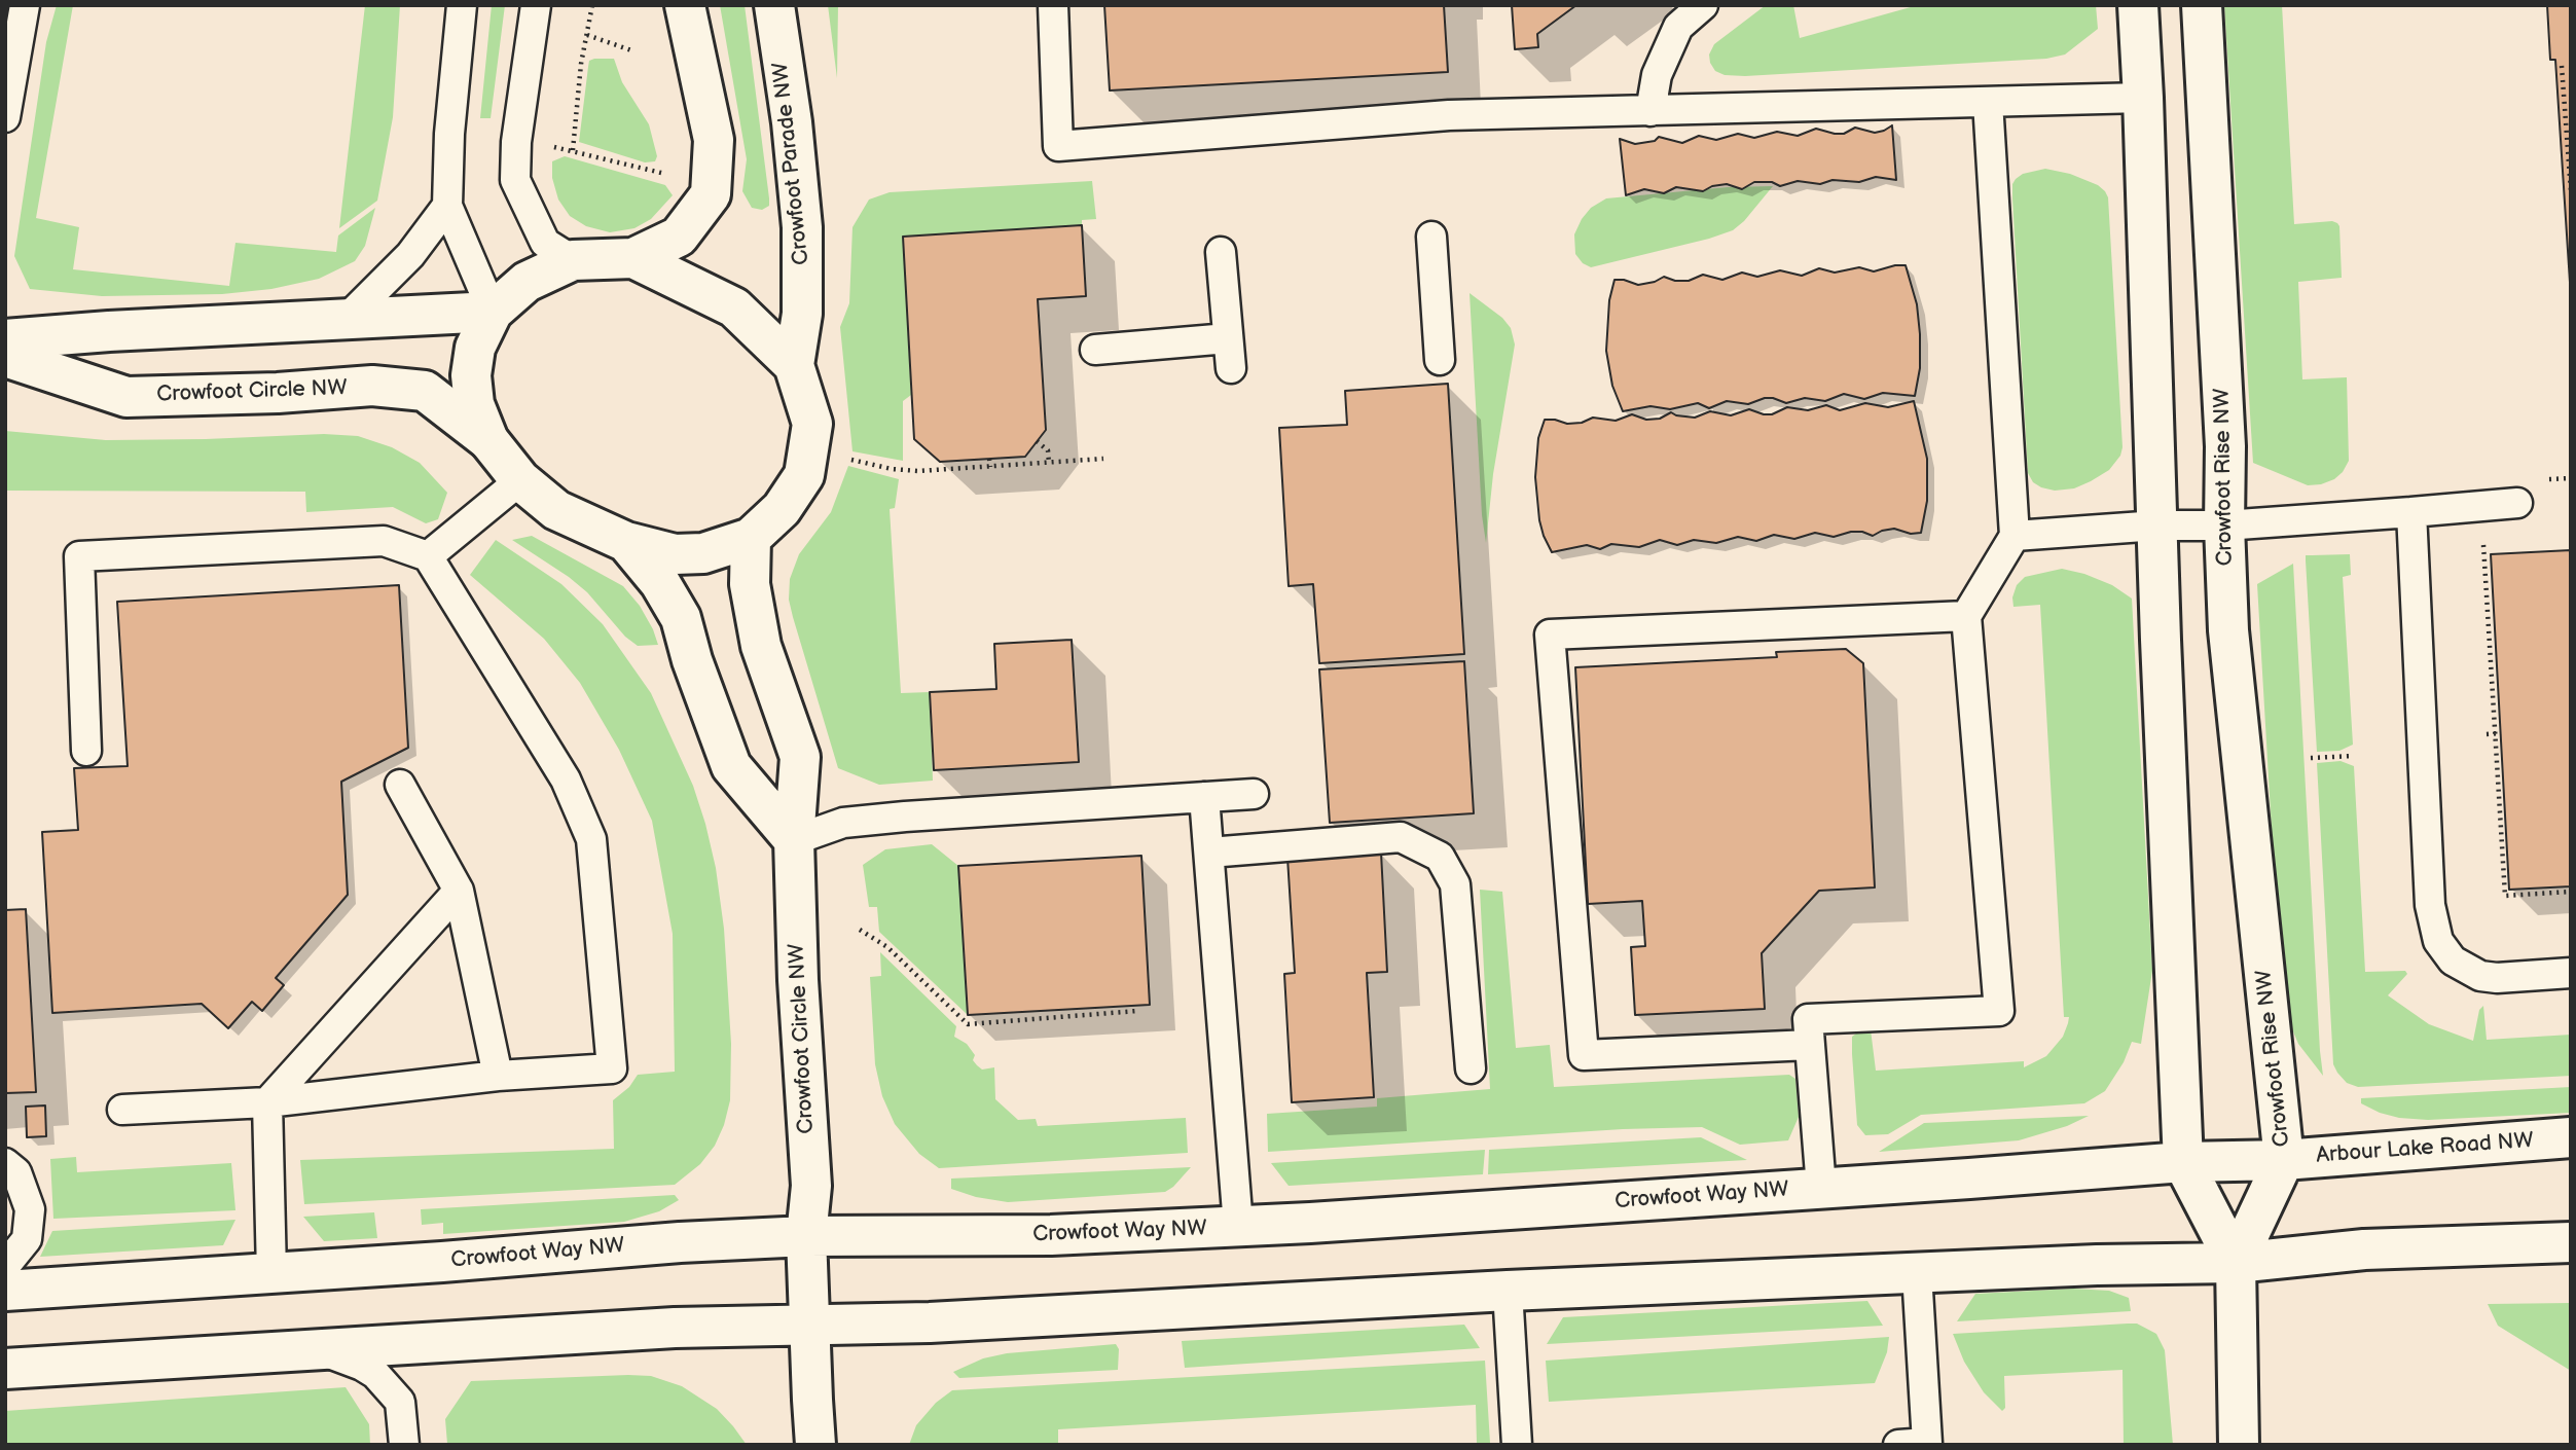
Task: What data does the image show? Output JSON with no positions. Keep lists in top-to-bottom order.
{
  "streets": {
    "street": [
      "Crowfoot Parade NW",
      "Crowfoot Circle NW",
      "Crowfoot Rise NW",
      "Arbour Lake Road NW",
      "Crowfoot Way NW"
    ]
  },
  "crossings": [
    ["Crowfoot Circle NW", "Crowfoot Way NW"],
    ["Crowfoot Rise NW", "Arbour Lake Road NW"],
    ["Arbour Lake Road NW", "Crowfoot Way NW"]
  ]
}
